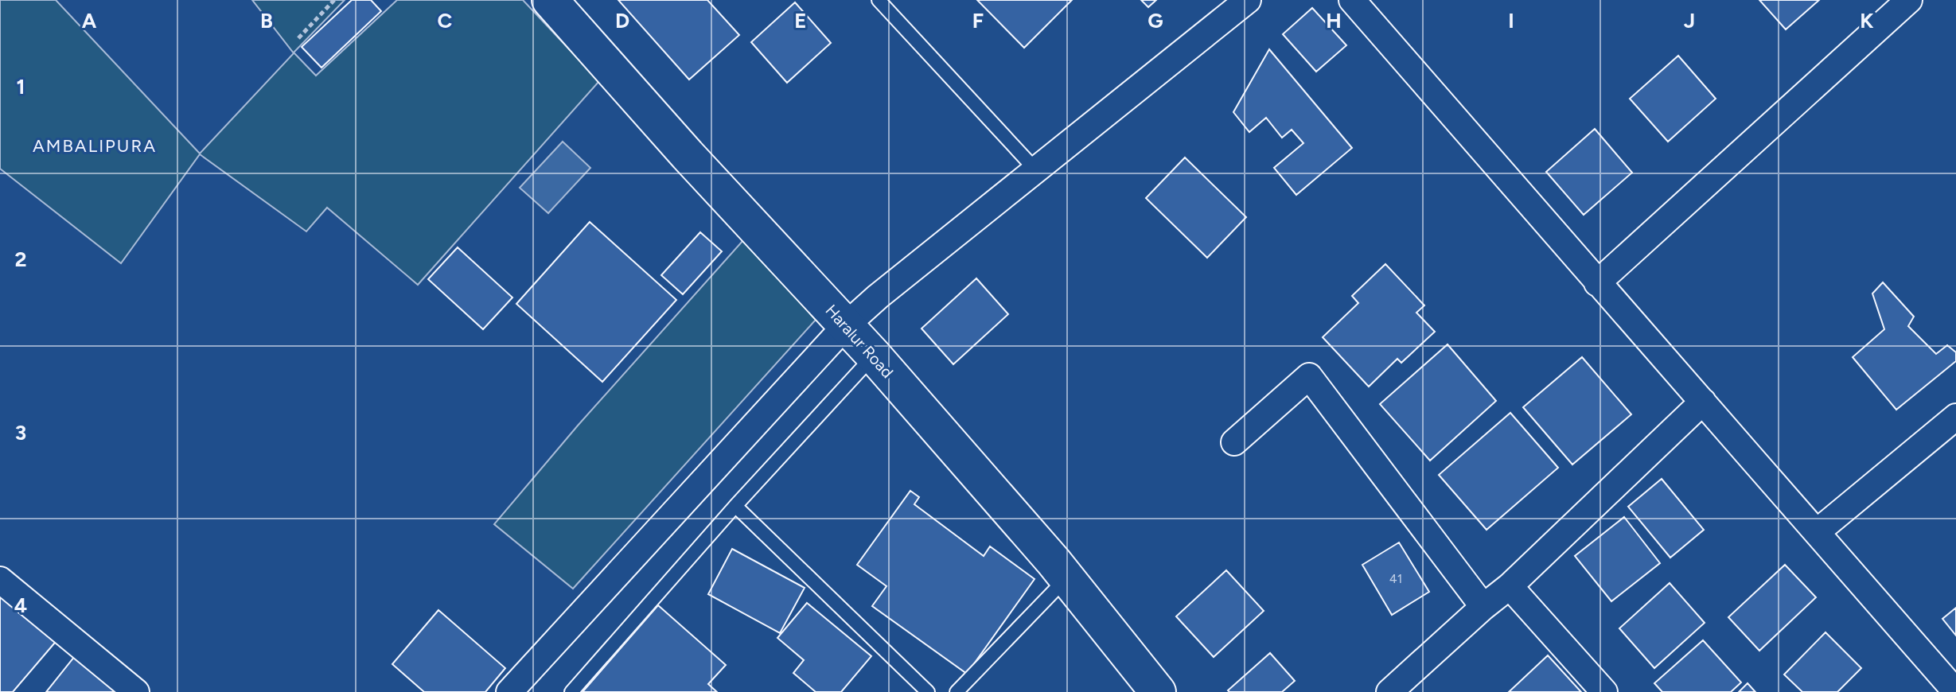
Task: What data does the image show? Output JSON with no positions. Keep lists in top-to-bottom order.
{
  "streets": {
    "street": ["Haralur Road"]
  },
  "districts": ["AMBALIPURA"],
  "house_numbers": ["41"],
  "grid": {
    "columns": [
      "A",
      "B",
      "C",
      "D",
      "E",
      "F",
      "G",
      "H",
      "I",
      "J",
      "K"
    ],
    "rows": [
      "1",
      "2",
      "3",
      "4"
    ]
  }
}
